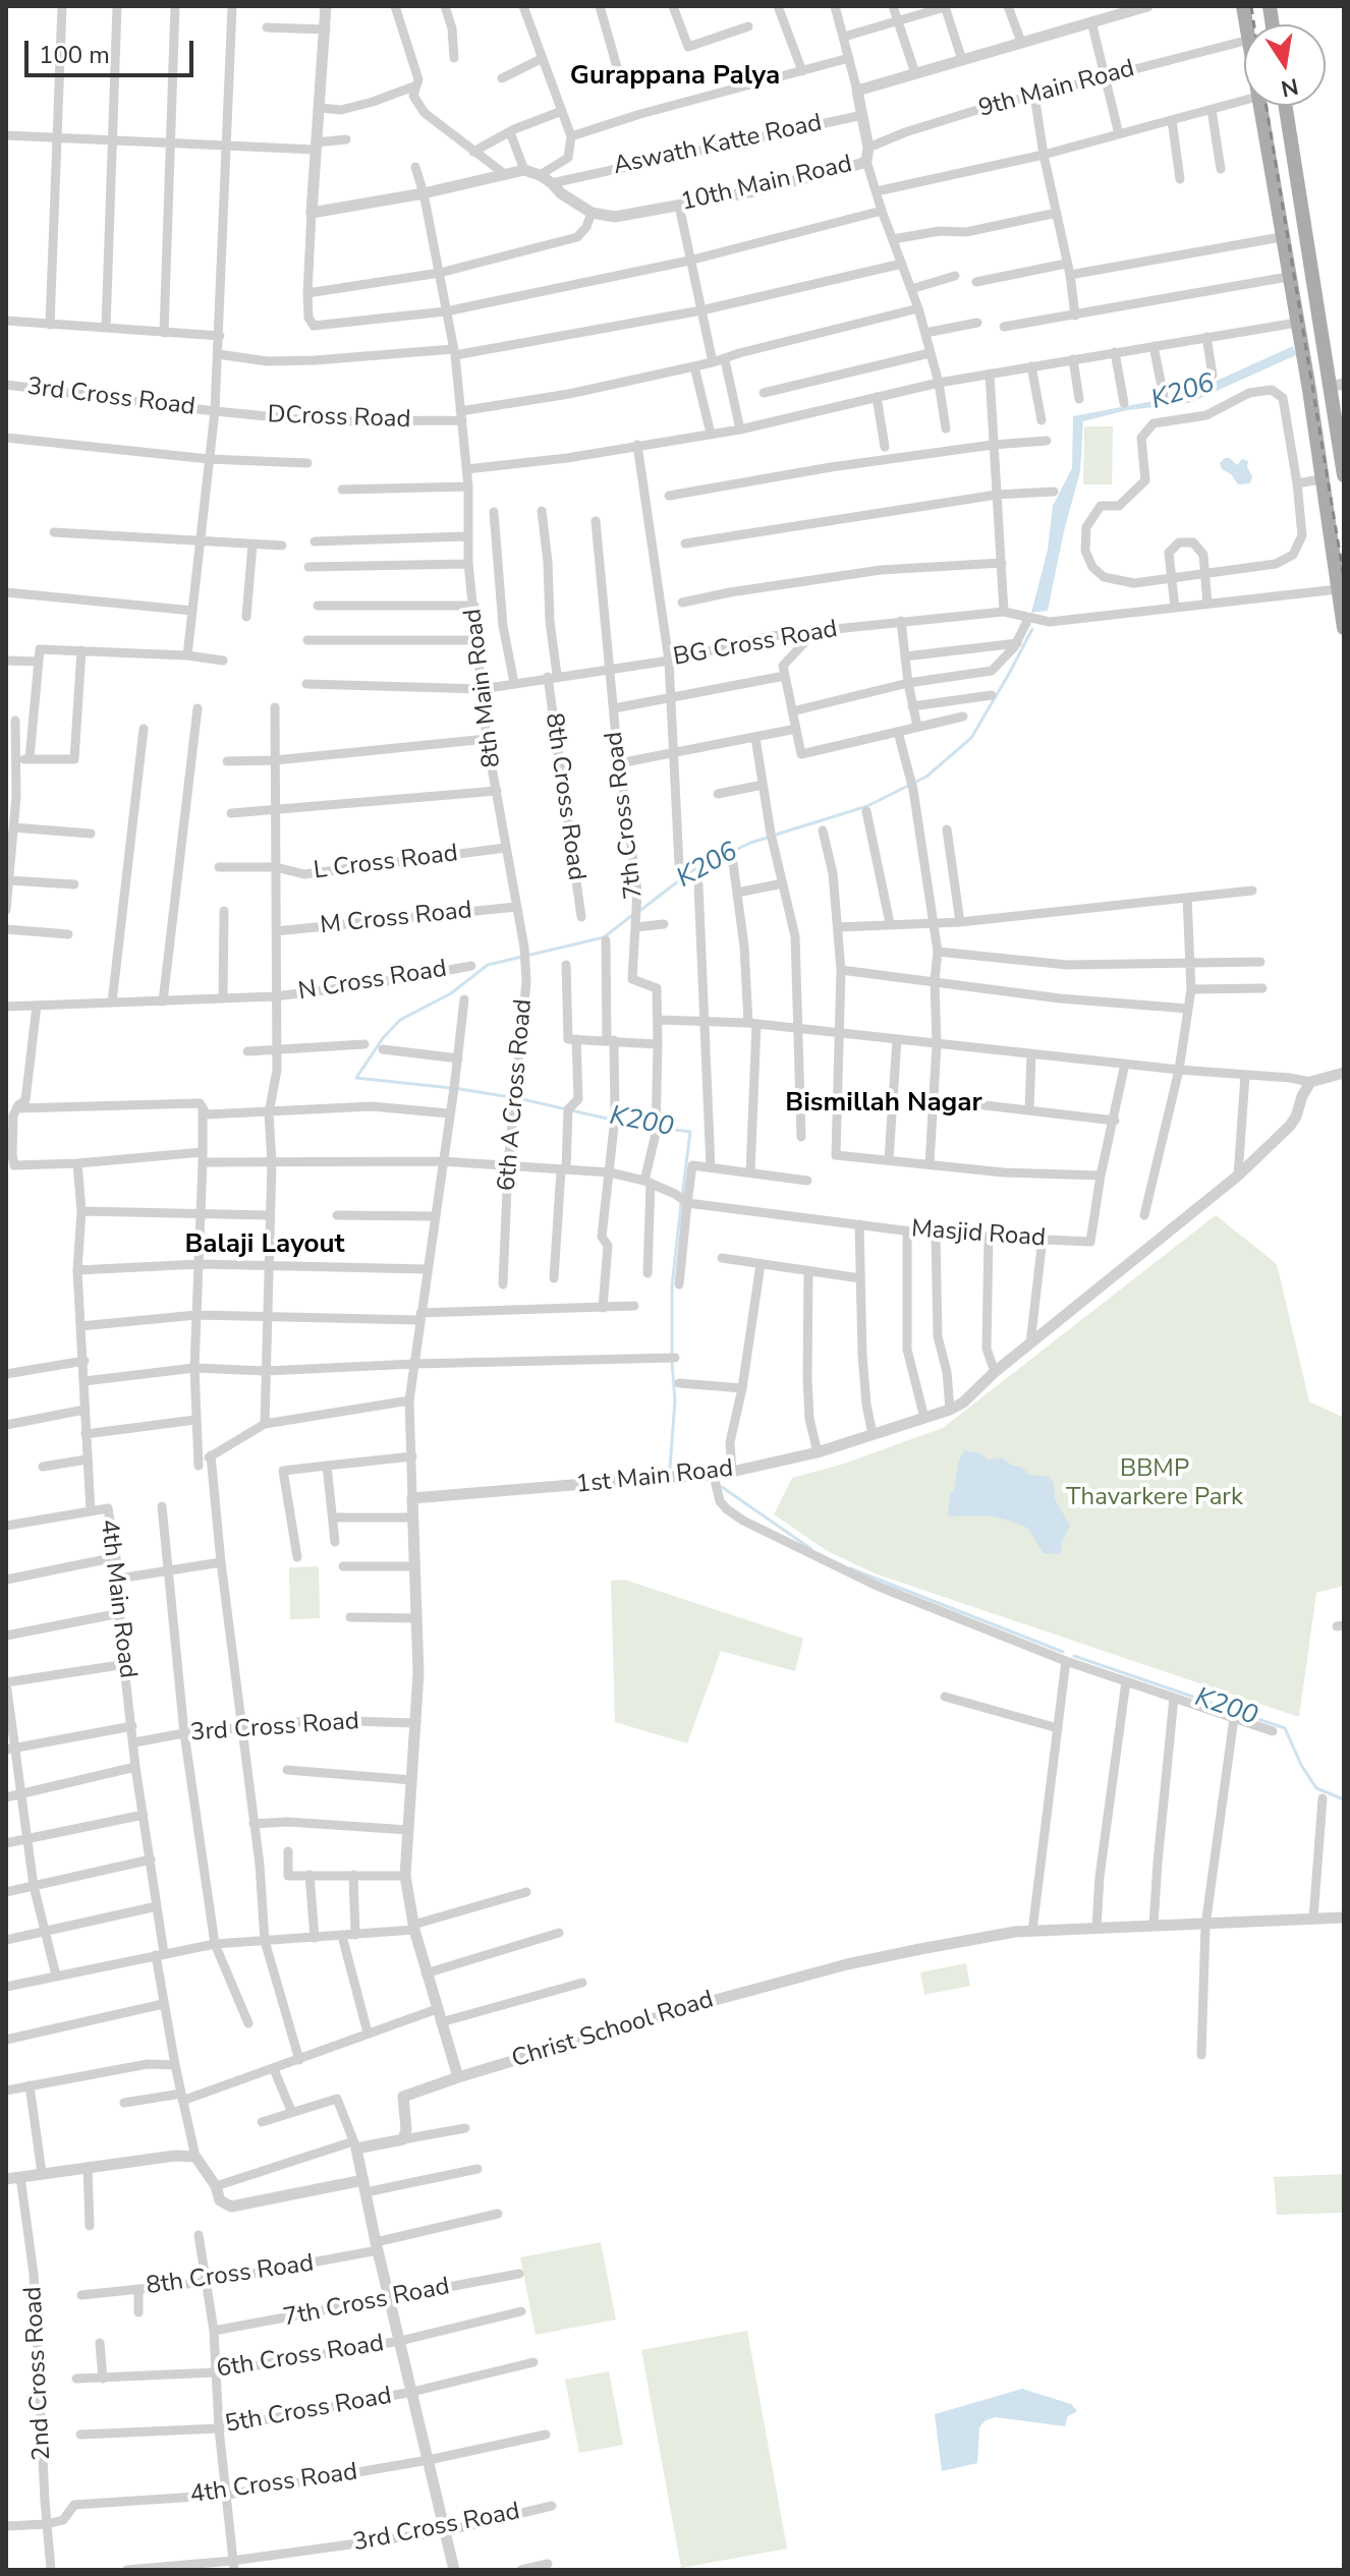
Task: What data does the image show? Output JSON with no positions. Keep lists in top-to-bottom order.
{
  "streets": {
    "street": [
      "9th Main Road",
      "Aswath Katte Road",
      "10th Main Road",
      "3rd Cross Road",
      "DCross Road",
      "BG Cross Road",
      "8th Main Road",
      "8th Cross Road",
      "7th Cross Road",
      "L Cross Road",
      "M Cross Road",
      "N Cross Road",
      "6th A Cross Road",
      "Masjid Road",
      "1st Main Road",
      "4th Main Road",
      "Christ School Road",
      "6th Cross Road",
      "2nd Cross Road",
      "5th Cross Road",
      "4th Cross Road"
    ]
  },
  "crossings": [
    ["9th Main Road", "10th Main Road"],
    ["Aswath Katte Road", "10th Main Road"],
    ["3rd Cross Road", "DCross Road"],
    ["3rd Cross Road", "4th Main Road"],
    ["DCross Road", "8th Main Road"],
    ["BG Cross Road", "8th Main Road"],
    ["BG Cross Road", "8th Cross Road"],
    ["BG Cross Road", "7th Cross Road"],
    ["8th Main Road", "L Cross Road"],
    ["8th Main Road", "M Cross Road"],
    ["8th Main Road", "6th A Cross Road"],
    ["M Cross Road", "6th A Cross Road"],
    ["2nd Cross Road", "4th Cross Road"]
  ],
  "districts": ["Gurappana Palya", "Bismillah Nagar", "Balaji Layout"],
  "water": ["K206", "K200"],
  "parks": ["BBMP Thavarkere Park"],
  "scale_bar": "100 m",
  "north": "bottom"
}
